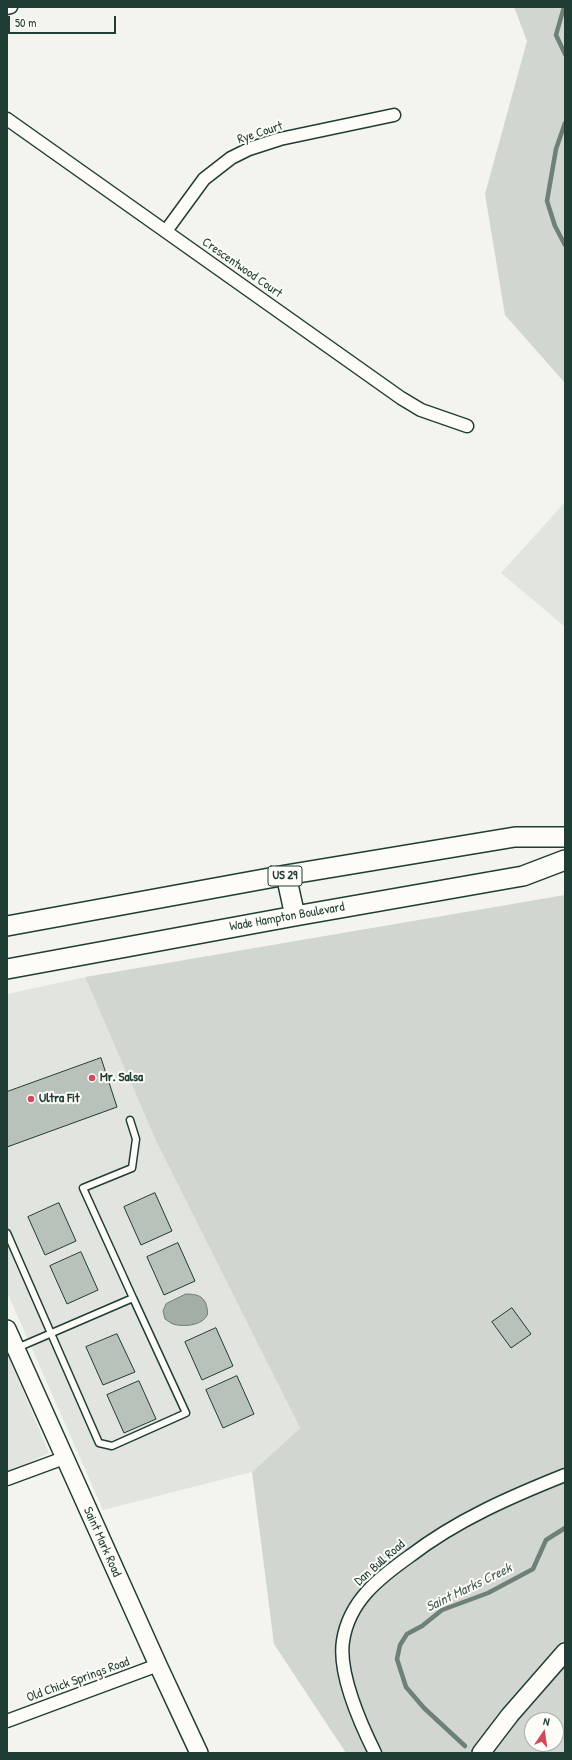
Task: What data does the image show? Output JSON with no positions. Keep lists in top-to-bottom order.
{
  "streets": {
    "main road": ["US 29", "Wade Hampton Boulevard"],
    "street": [
      "Rye Court",
      "Crescentwood Court",
      "Saint Mark Road",
      "Dan Bull Road",
      "Old Chick Springs Road"
    ]
  },
  "crossings": [
    ["Rye Court", "Crescentwood Court"],
    ["Saint Mark Road", "Old Chick Springs Road"]
  ],
  "water": ["Saint Marks Creek"],
  "places": ["Mr. Salsa", "Ultra Fit"],
  "scale_bar": "50 m",
  "north": "top"
}
